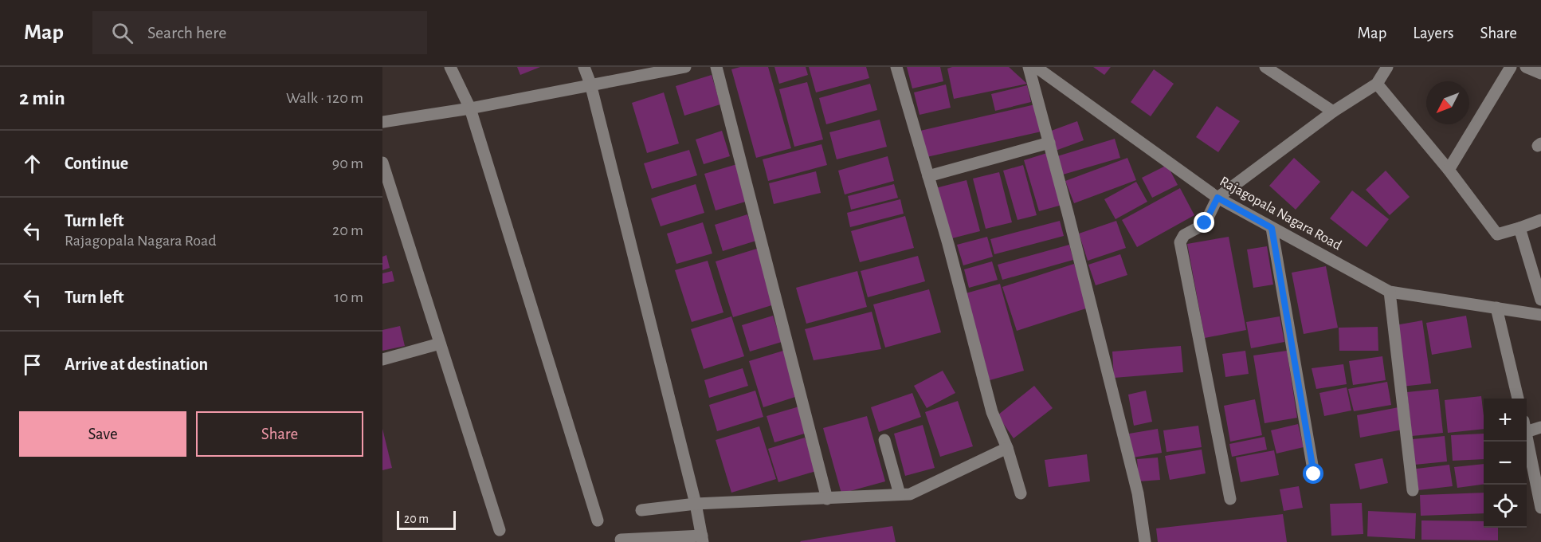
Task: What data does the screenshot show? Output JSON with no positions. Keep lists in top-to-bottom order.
{
  "streets": {
    "street": ["Rajagopala Nagara Road"]
  },
  "scale_bar": "20 m",
  "north": "bottom left",
  "page": {
    "header": "Map",
    "search": "Search here",
    "nav": ["Map", "Layers", "Share"],
    "heading": ["2 min", "Walk · 120 m"],
    "list": [
      ["Continue", "90 m"],
      ["Turn left", "Rajagopala Nagara Road", "20 m"],
      ["Turn left", "10 m"],
      "Arrive at destination"
    ],
    "buttons": ["Save", "Share"],
    "map_buttons": ["+", "−"],
    "scale": "20 m"
  }
}
